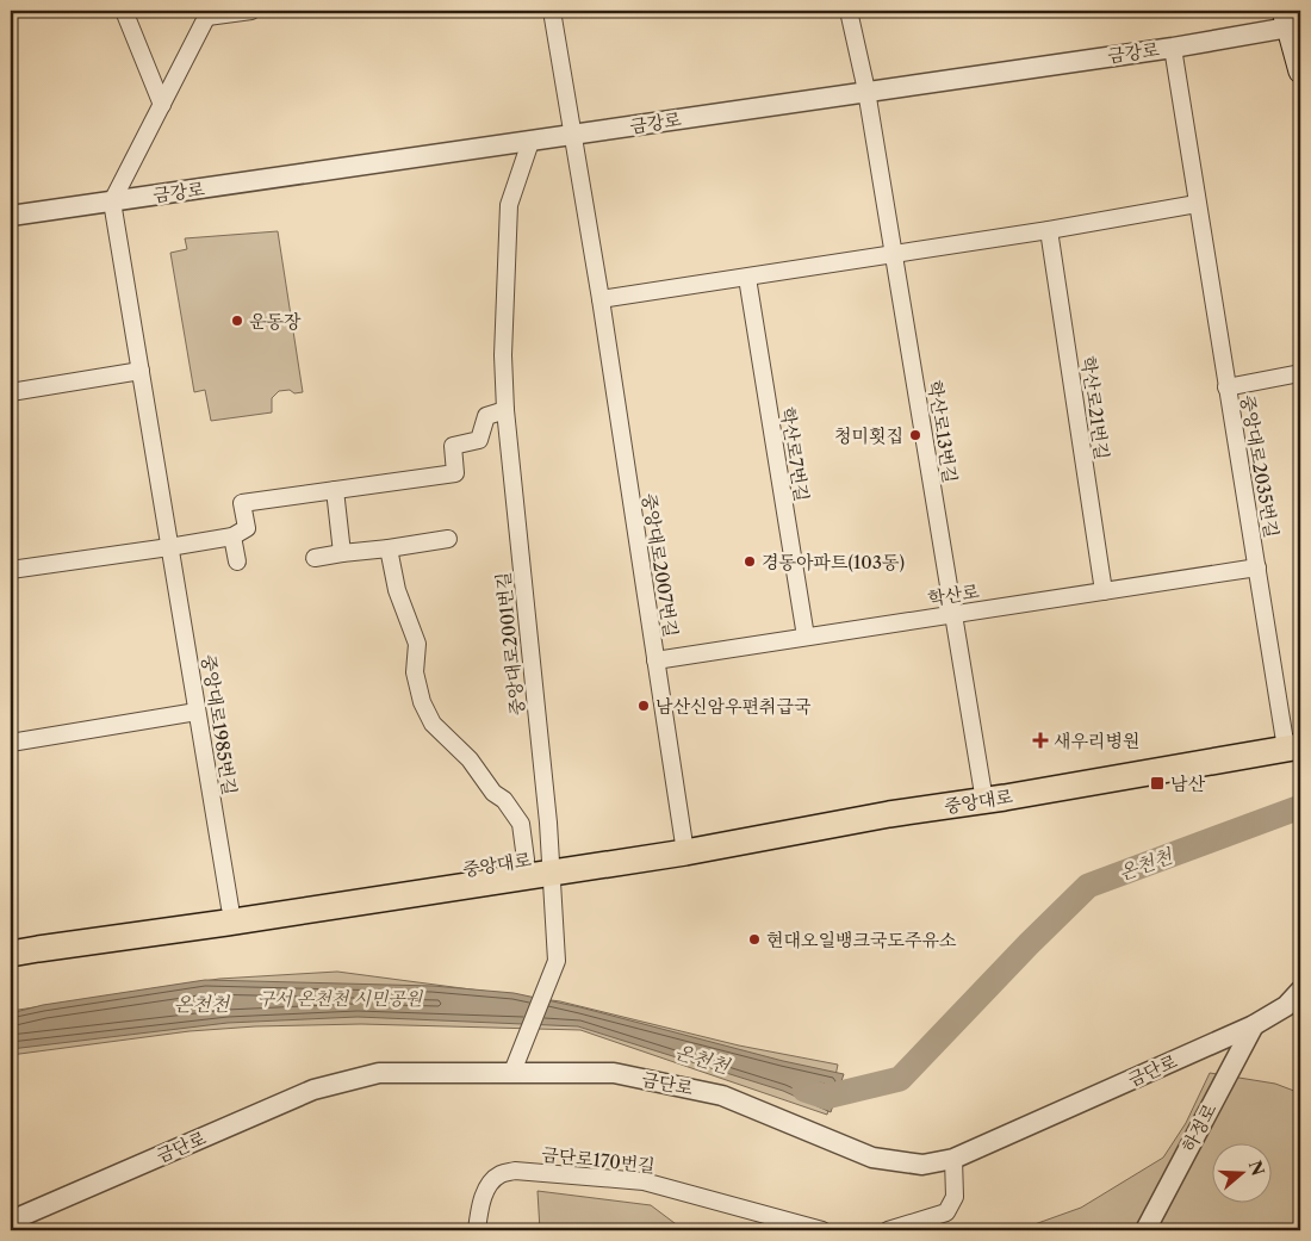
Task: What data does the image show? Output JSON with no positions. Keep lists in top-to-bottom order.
{
  "streets": {
    "main road": ["중앙대로"],
    "street": [
      "금강로",
      "학산로21번길",
      "학산로13번길",
      "학산로7번길",
      "중앙대로2035번길",
      "중앙대로2007번길",
      "학산로",
      "중앙대로2001번길",
      "중앙대로1985번길",
      "금단로",
      "하정로",
      "금단로170번길"
    ]
  },
  "crossings": [
    ["금강로", "학산로13번길"],
    ["금강로", "중앙대로2035번길"],
    ["금강로", "중앙대로2007번길"],
    ["금강로", "중앙대로2001번길"],
    ["금강로", "중앙대로1985번길"],
    ["학산로21번길", "학산로"],
    ["학산로13번길", "학산로"],
    ["학산로13번길", "중앙대로"],
    ["학산로7번길", "학산로"],
    ["중앙대로2035번길", "학산로"],
    ["중앙대로2035번길", "중앙대로"],
    ["중앙대로2007번길", "학산로"],
    ["중앙대로2007번길", "중앙대로"],
    ["학산로", "중앙대로"],
    ["중앙대로2001번길", "중앙대로"],
    ["중앙대로1985번길", "중앙대로"],
    ["중앙대로", "금단로"],
    ["금단로", "하정로"]
  ],
  "water": ["온천천"],
  "parks": ["구서 온천천 시민공원"],
  "places": {
    "other": [
      "운동장",
      "청미횟집",
      "경동아파트(103동)",
      "남산신암우편취급국",
      "현대오일뱅크국도주유소"
    ],
    "health": ["새우리병원"],
    "transit": ["남산"]
  },
  "north": "right"
}
